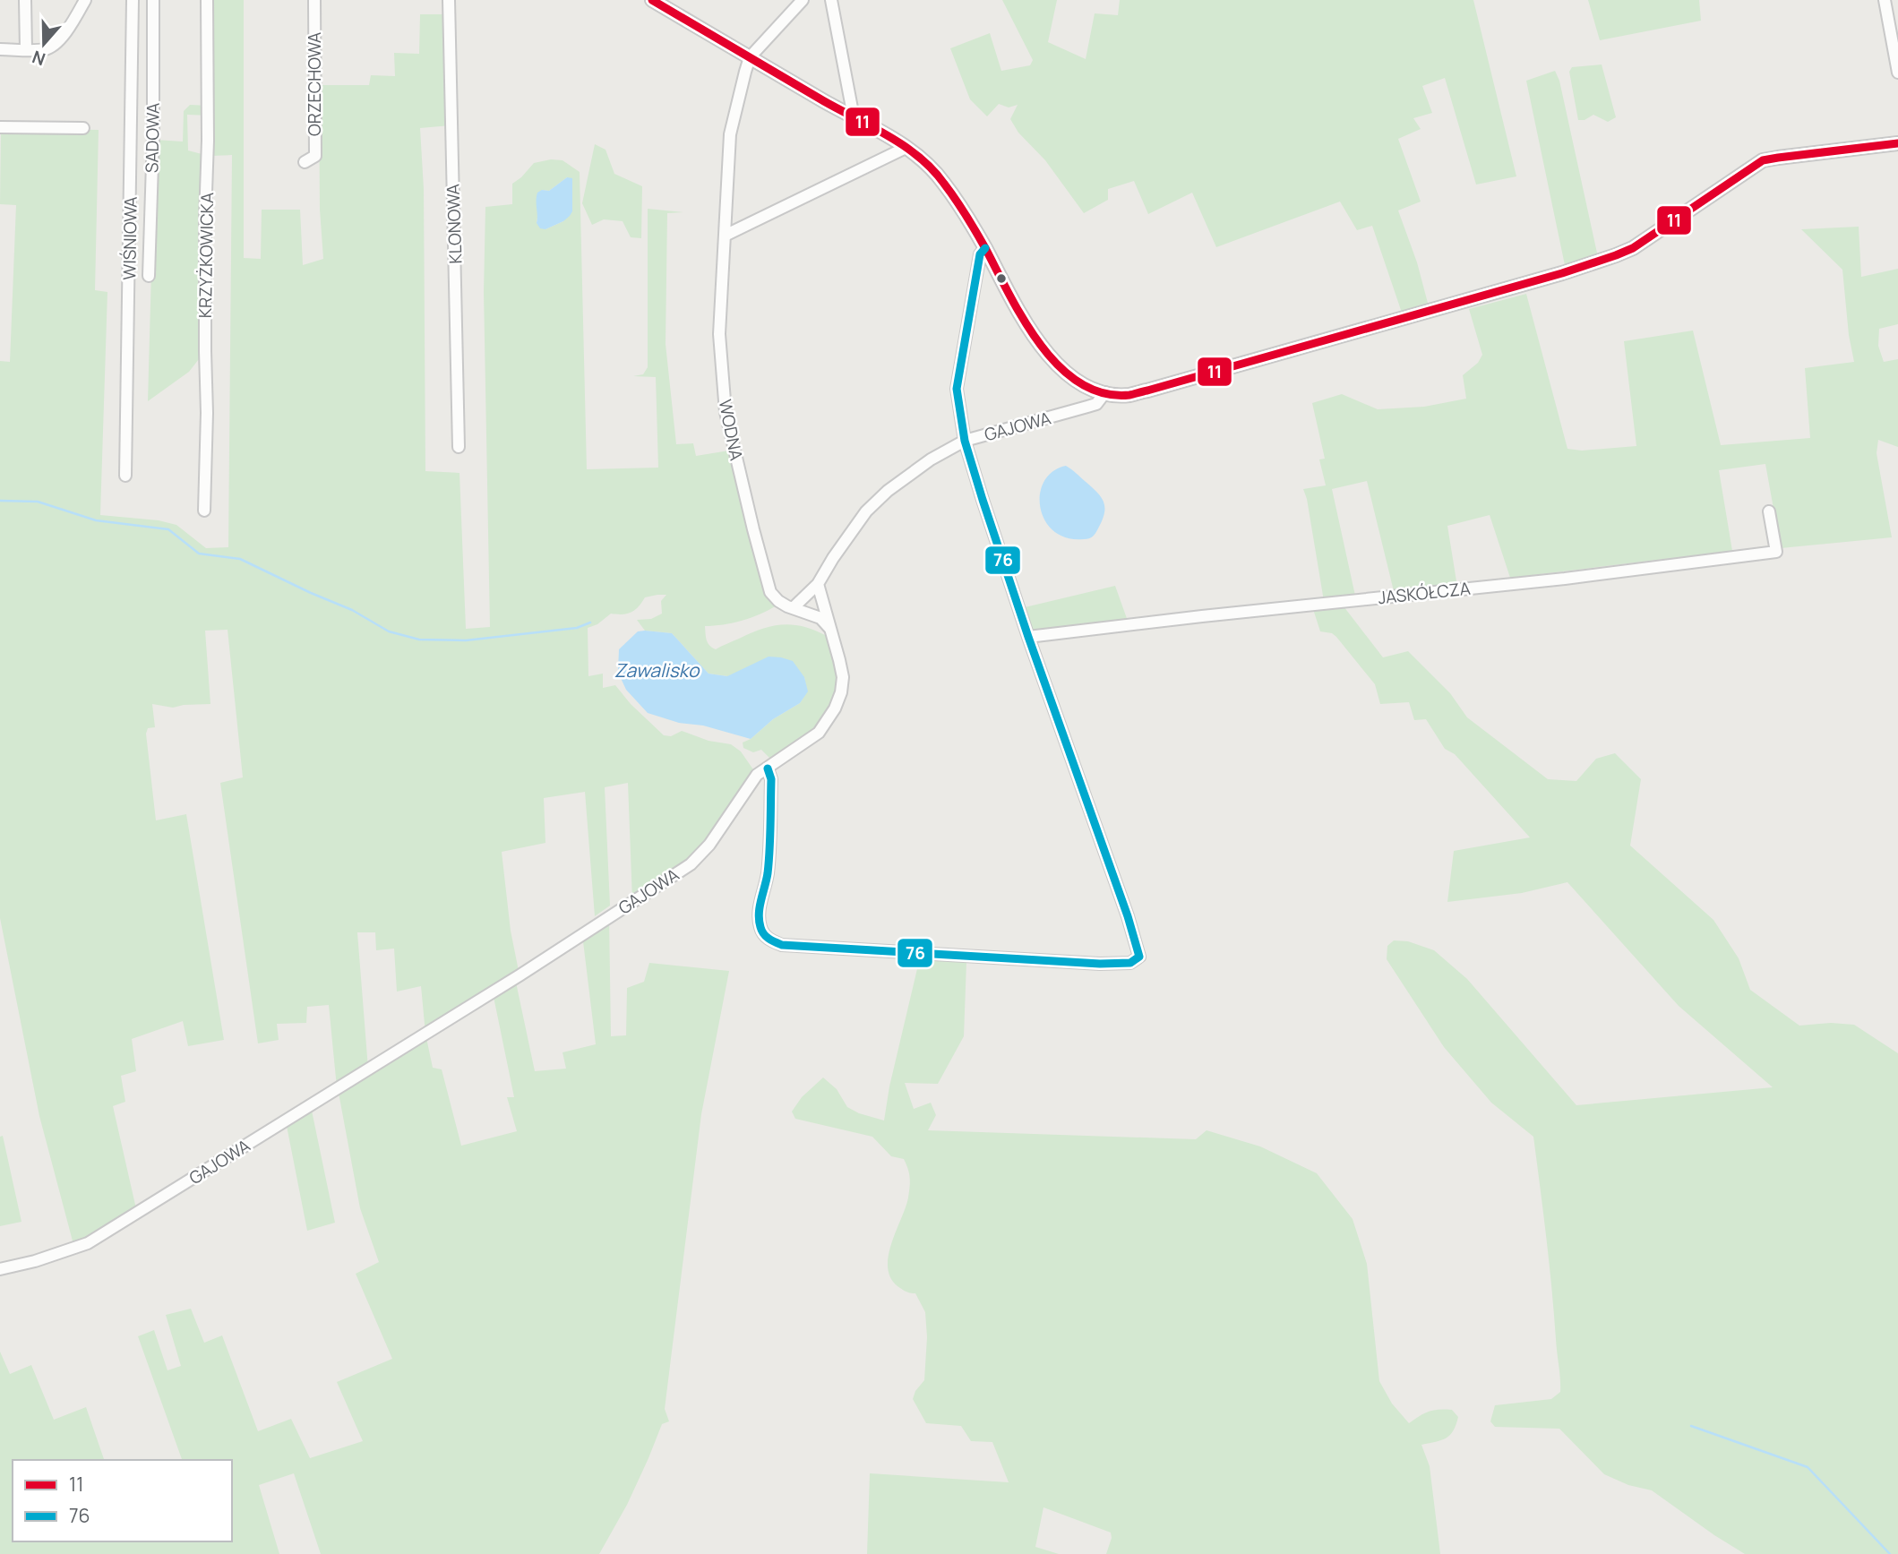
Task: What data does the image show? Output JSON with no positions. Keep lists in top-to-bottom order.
{
  "streets": {
    "street": [
      "ORZECHOWA",
      "SADOWA",
      "KLONOWA",
      "WIŚNIOWA",
      "KRZYŻKOWICKA",
      "GAJOWA",
      "WODNA",
      "JASKÓŁCZA"
    ]
  },
  "crossings": [
    ["GAJOWA", "WODNA"]
  ],
  "water": ["Zawalisko"],
  "lines": ["transit line 11", "transit line 76"],
  "legend": ["11", "76"],
  "north": "bottom"
}
